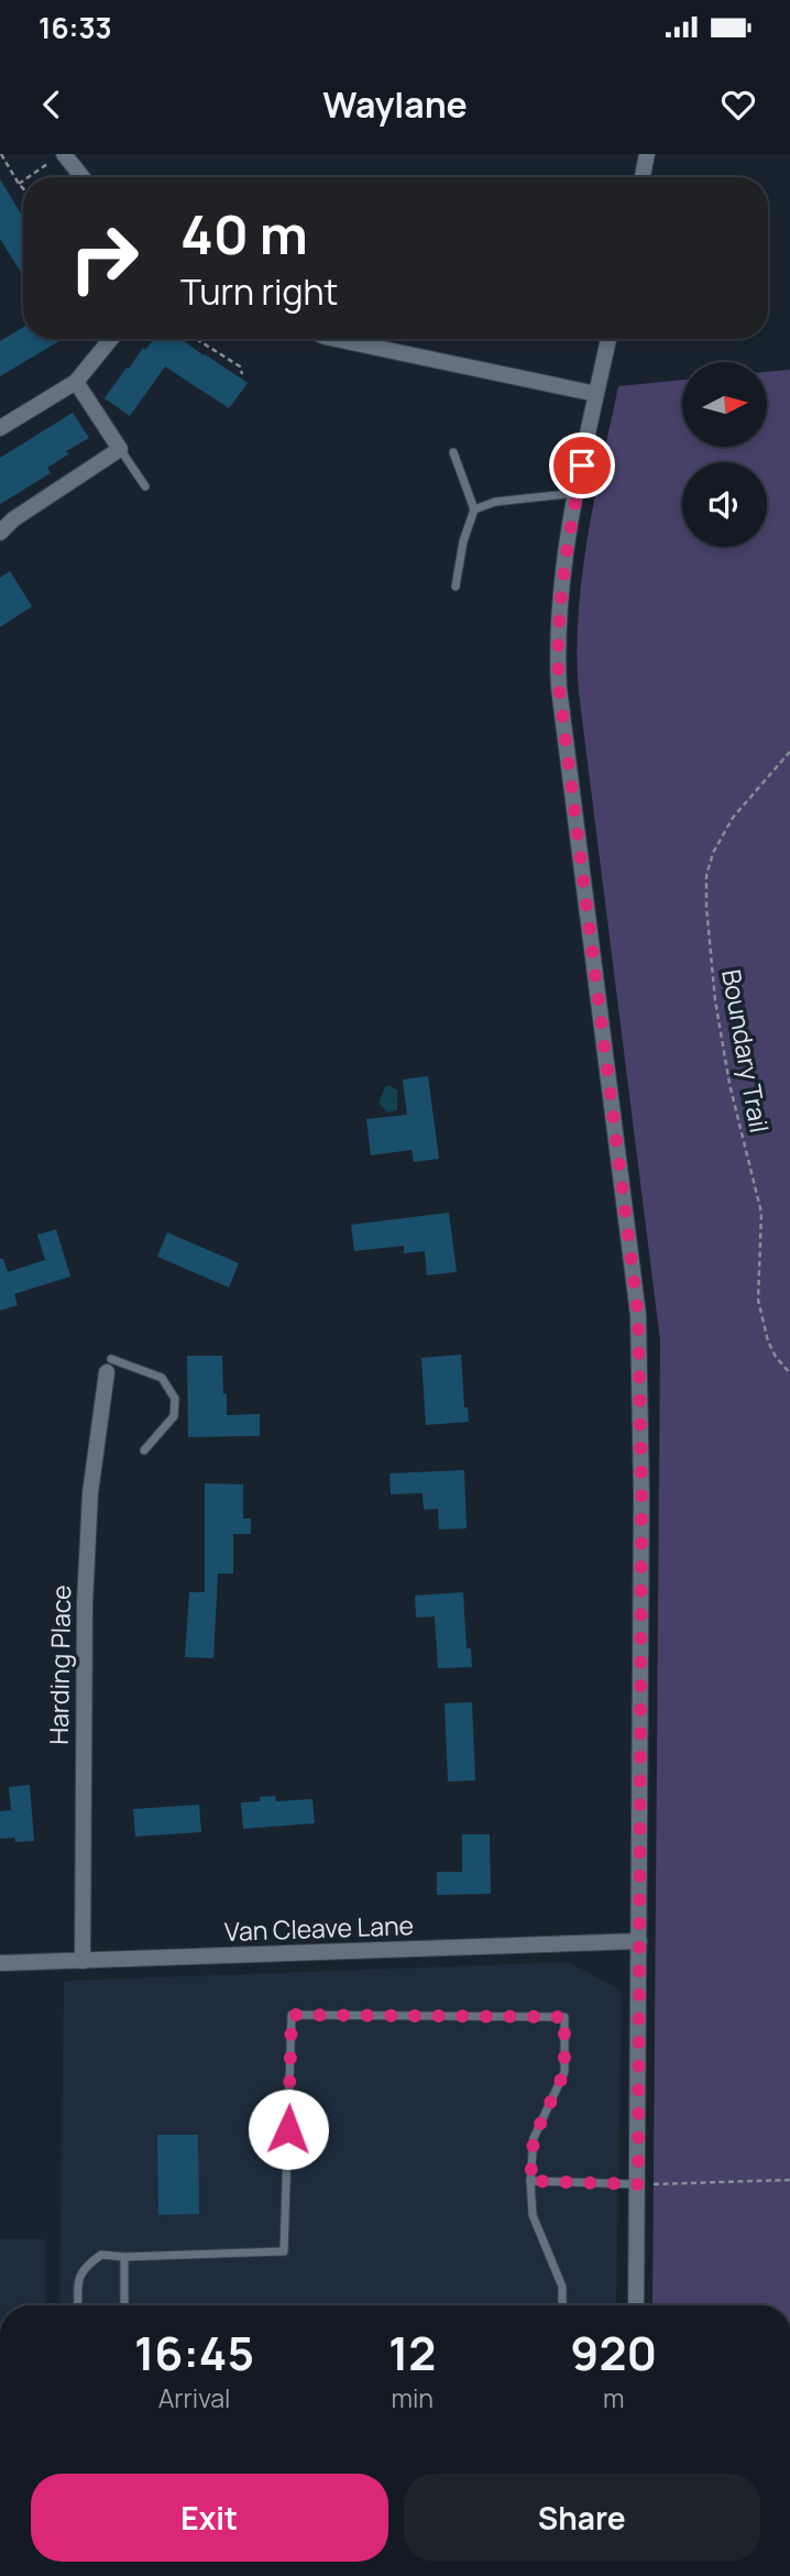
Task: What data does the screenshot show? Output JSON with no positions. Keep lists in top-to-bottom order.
{
  "streets": {
    "street": ["Harding Place", "Van Cleave Lane"],
    "path": ["Boundary Trail"]
  },
  "crossings": [
    ["Harding Place", "Van Cleave Lane"]
  ],
  "north": "right",
  "page": {
    "status": "16:33",
    "header": "Waylane",
    "turn": ["40 m", "Turn right"],
    "eta": [
      "16:45",
      "Arrival",
      "12",
      "min",
      "920",
      "m"
    ],
    "buttons": ["Exit", "Share"]
  }
}
